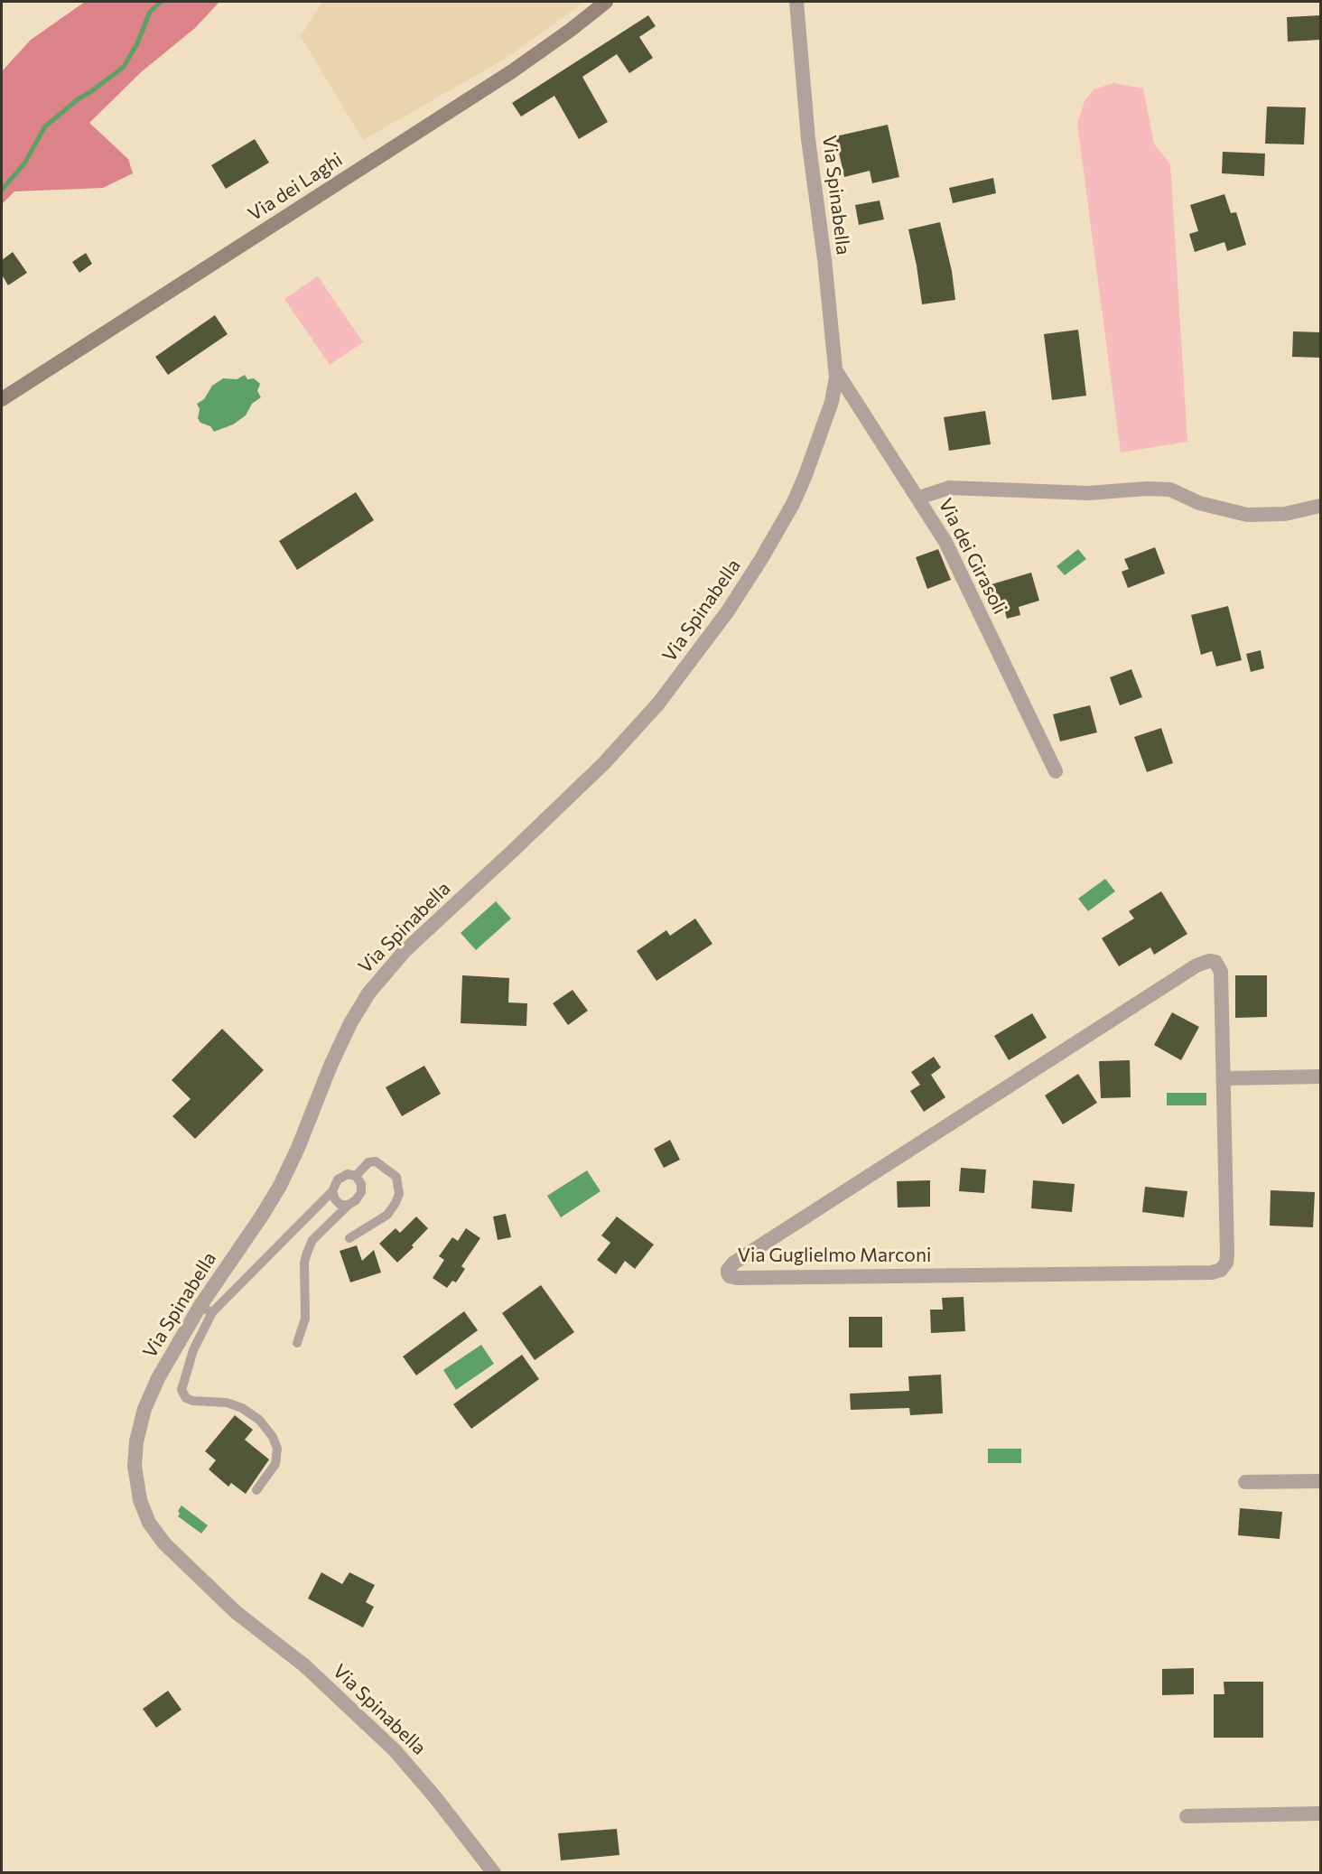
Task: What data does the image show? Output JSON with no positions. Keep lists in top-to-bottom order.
{
  "streets": {
    "main road": ["Via dei Laghi"],
    "street": ["Via Spinabella", "Via dei Girasoli", "Via Guglielmo Marconi"]
  },
  "crossings": [
    ["Via Spinabella", "Via dei Girasoli"]
  ]
}
